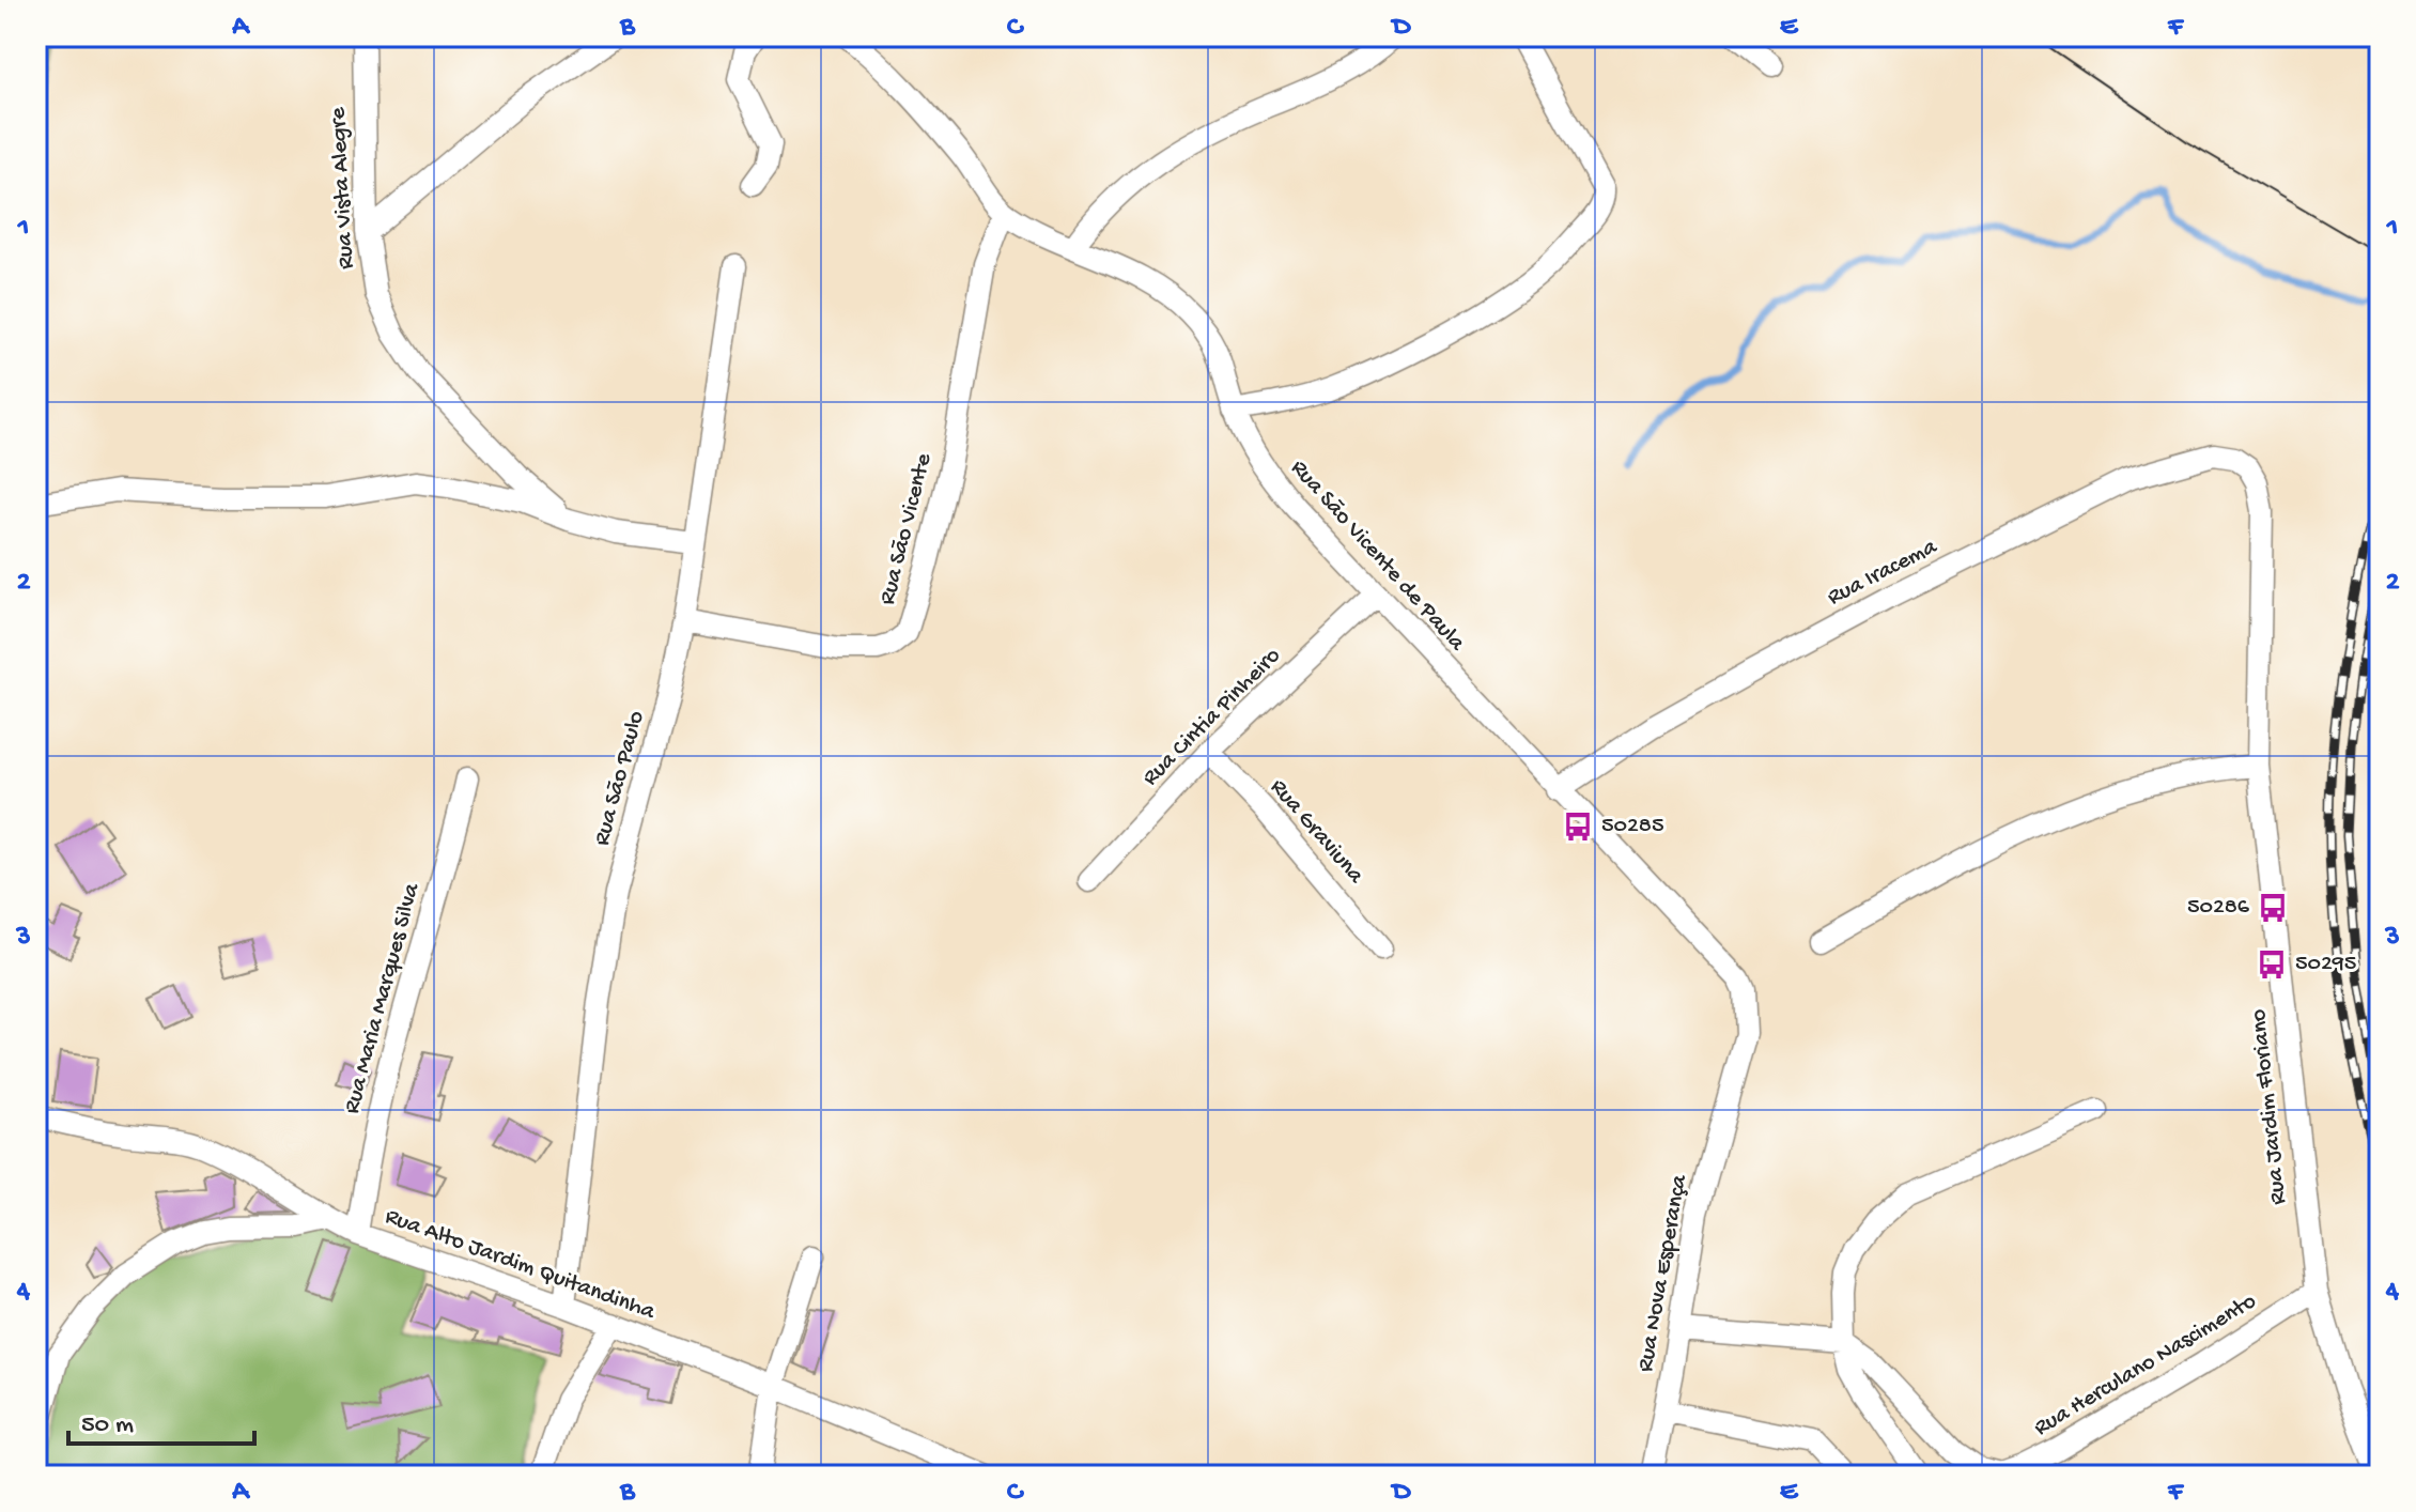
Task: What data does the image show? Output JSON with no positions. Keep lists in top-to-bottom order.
{
  "streets": {
    "street": [
      "Rua Vista Alegre",
      "Rua São Vicente",
      "Rua São Vicente de Paula",
      "Rua Iracema",
      "Rua Cintia Pinheiro",
      "Rua São Paulo",
      "Rua Graviuna",
      "Rua Maria Marques Silva",
      "Rua Jardim Floriano",
      "Rua Alto Jardim Quitandinha",
      "Rua Nova Esperança",
      "Rua Herculano Nascimento"
    ]
  },
  "crossings": [
    ["Rua São Vicente", "Rua São Vicente de Paula"],
    ["Rua São Vicente", "Rua São Paulo"],
    ["Rua São Vicente de Paula", "Rua Iracema"],
    ["Rua São Vicente de Paula", "Rua Cintia Pinheiro"],
    ["Rua São Vicente de Paula", "Rua Nova Esperança"],
    ["Rua Iracema", "Rua Jardim Floriano"],
    ["Rua Cintia Pinheiro", "Rua Graviuna"],
    ["Rua São Paulo", "Rua Alto Jardim Quitandinha"],
    ["Rua Maria Marques Silva", "Rua Alto Jardim Quitandinha"],
    ["Rua Jardim Floriano", "Rua Herculano Nascimento"]
  ],
  "places": {
    "bus stop": ["50285", "50286", "50295"]
  },
  "scale_bar": "50 m",
  "grid": {
    "columns": [
      "A",
      "B",
      "C",
      "D",
      "E",
      "F"
    ],
    "rows": [
      "1",
      "2",
      "3",
      "4"
    ]
  }
}
